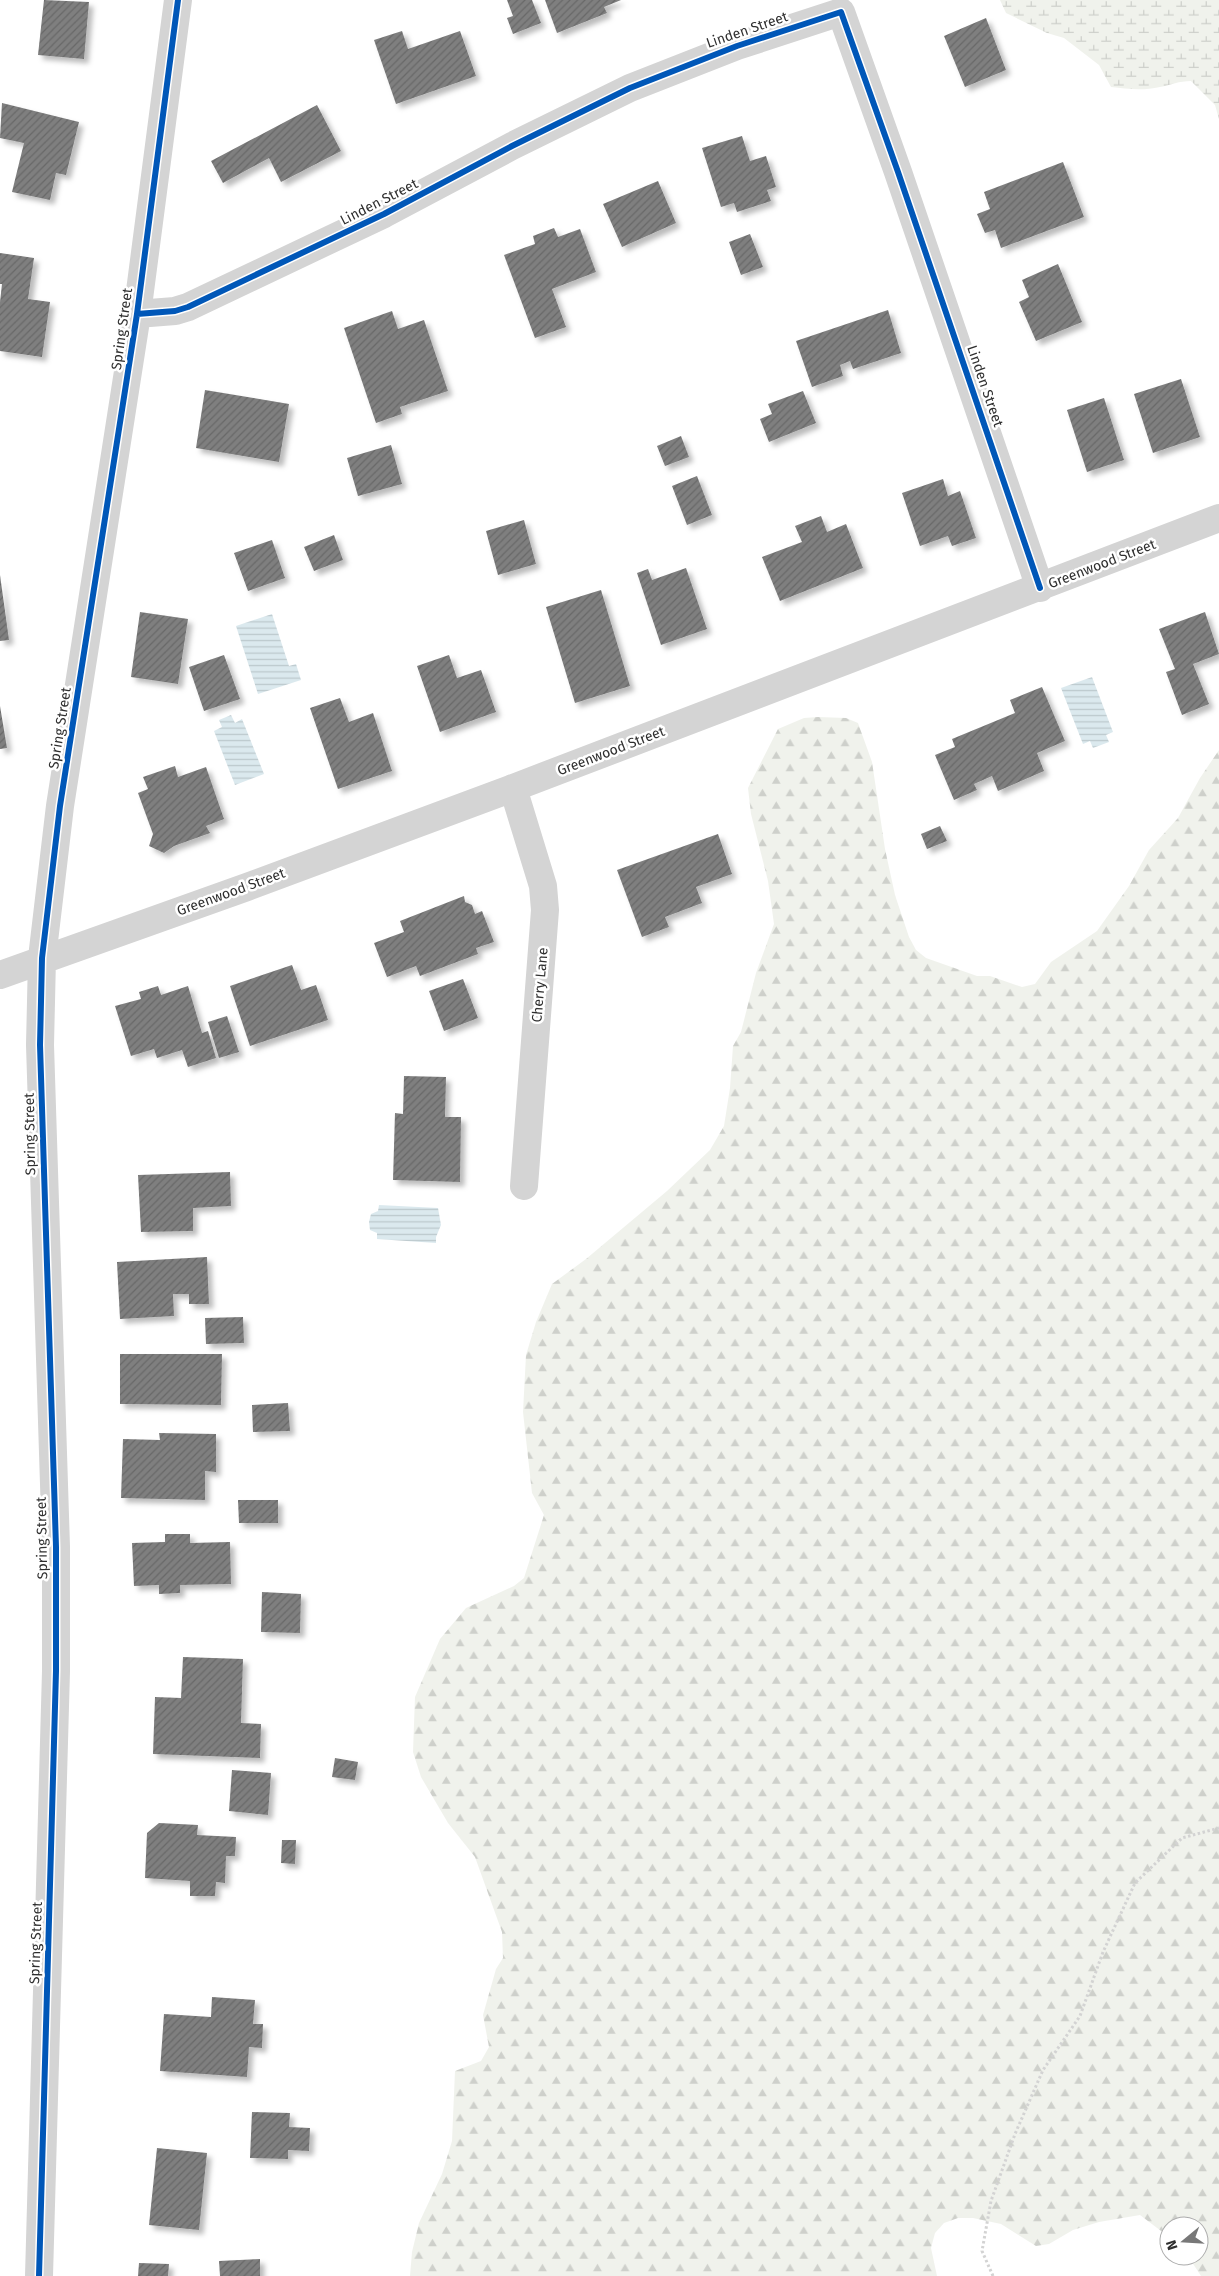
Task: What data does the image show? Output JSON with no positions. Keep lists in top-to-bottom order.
{
  "streets": {
    "street": [
      "Linden Street",
      "Spring Street",
      "Greenwood Street",
      "Cherry Lane"
    ]
  },
  "crossings": [
    ["Linden Street", "Spring Street"],
    ["Linden Street", "Greenwood Street"],
    ["Spring Street", "Greenwood Street"],
    ["Greenwood Street", "Cherry Lane"]
  ],
  "north": "left"
}
